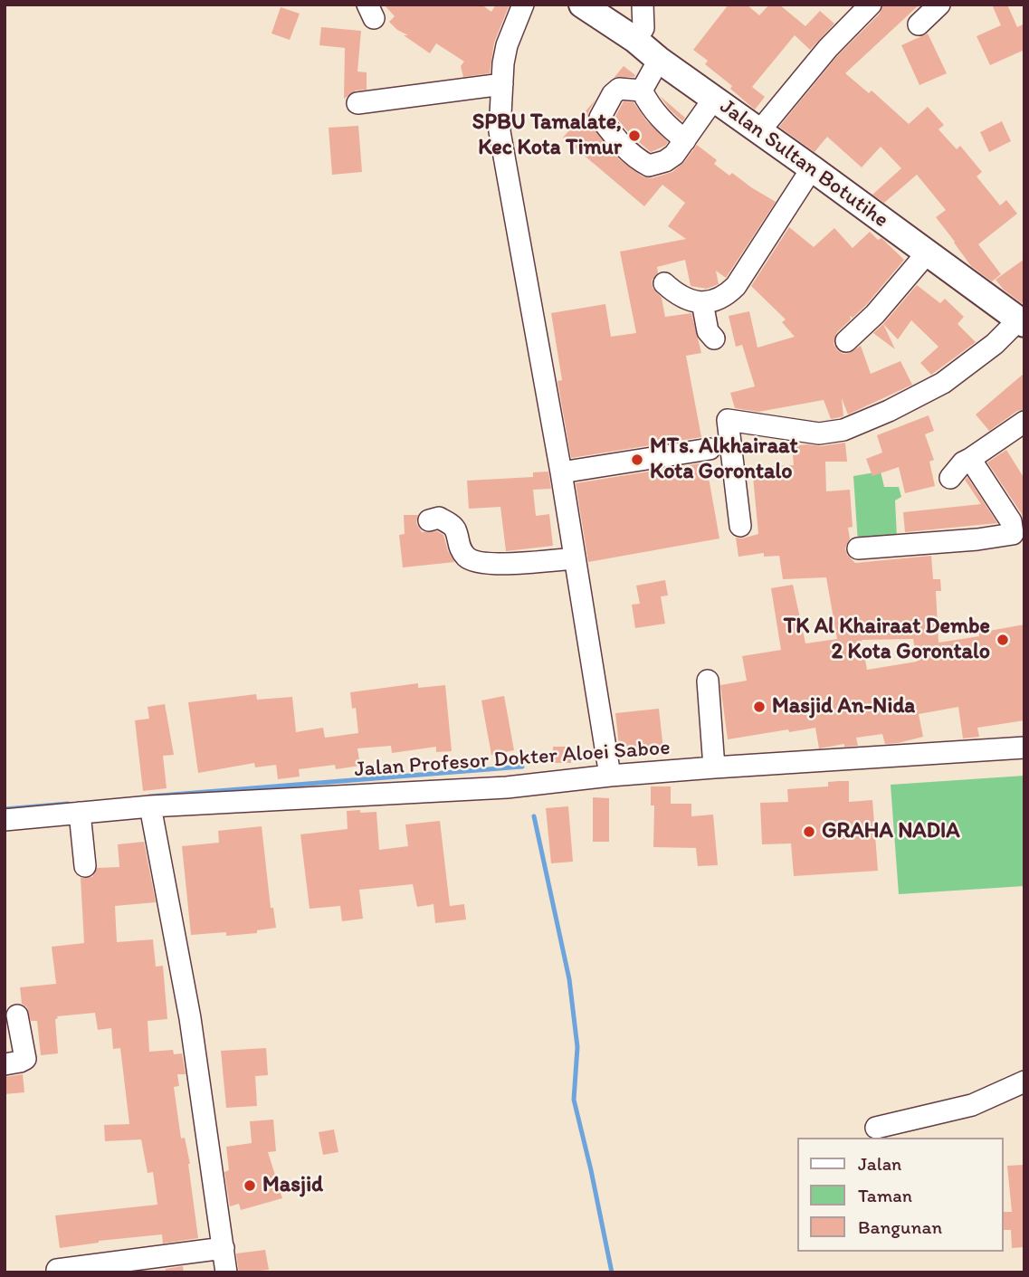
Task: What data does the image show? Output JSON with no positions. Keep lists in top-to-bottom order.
{
  "streets": {
    "main road": ["Jalan Sultan Botutihe"],
    "street": ["Jalan Profesor Dokter Aloei Saboe"]
  },
  "places": [
    "SPBU Tamalate, Kec Kota Timur",
    "MTs. Alkhairaat Kota Gorontalo",
    "TK Al Khairaat Dembe 2 Kota Gorontalo",
    "Masjid An-Nida",
    "GRAHA NADIA",
    "Masjid"
  ],
  "legend": ["Jalan", "Taman", "Bangunan"]
}
